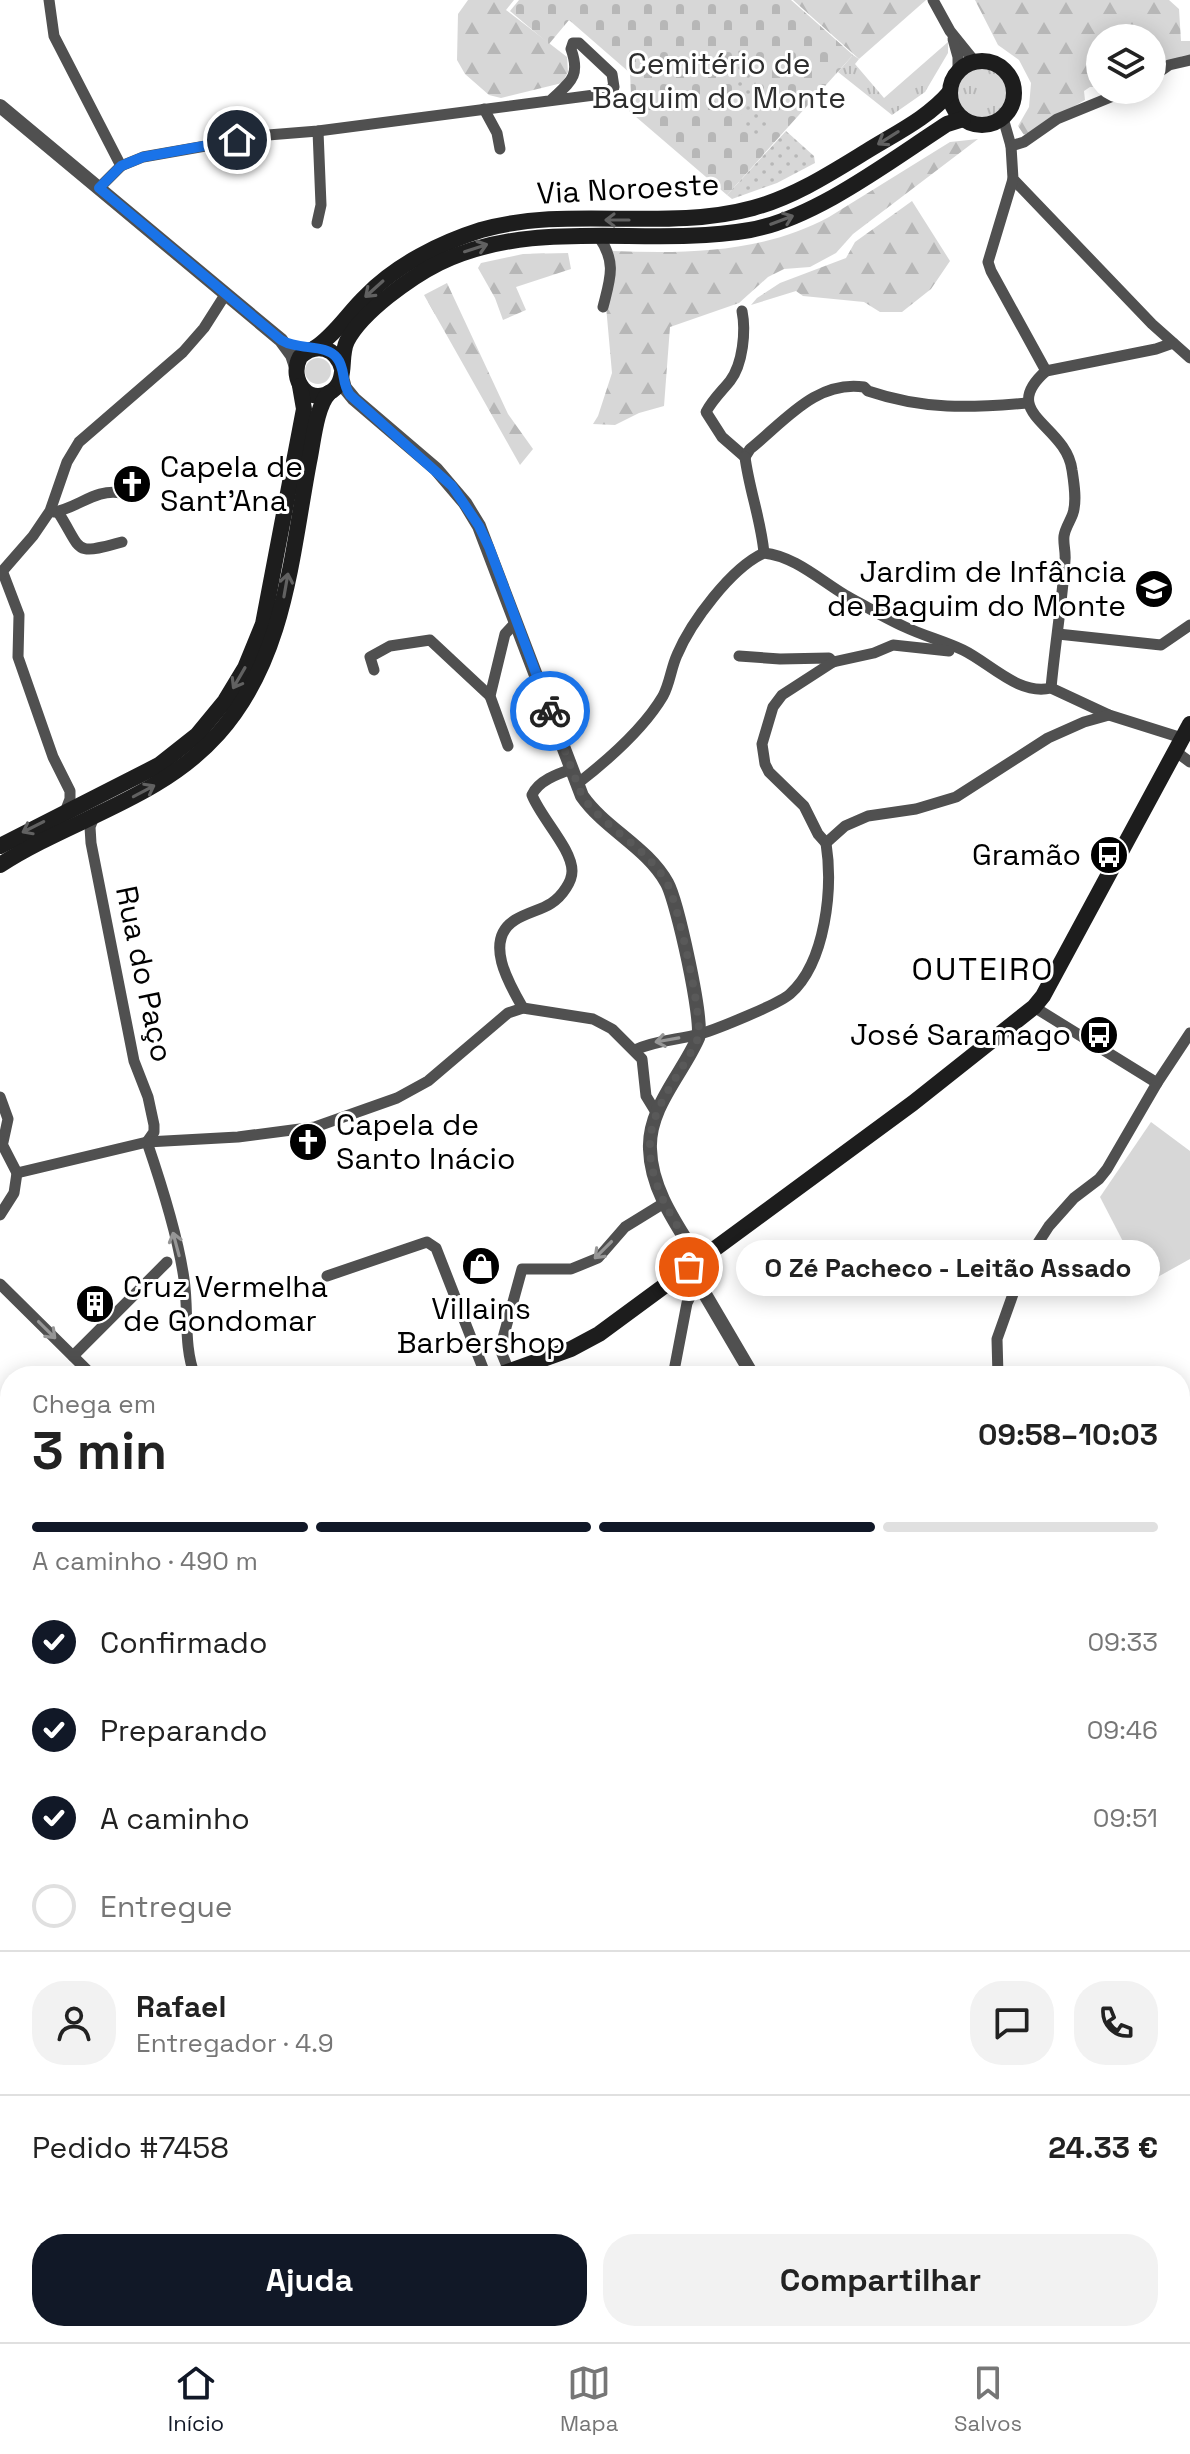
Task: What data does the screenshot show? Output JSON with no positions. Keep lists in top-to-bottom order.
{
  "streets": {
    "main road": ["Via Noroeste"],
    "street": ["Rua do Paço"]
  },
  "one_way": ["Rua do Paço"],
  "districts": ["OUTEIRO"],
  "parks": ["Cemitério de Baguim do Monte"],
  "places": {
    "church": ["Capela de Sant'Ana", "Capela de Santo Inácio"],
    "school or university": ["Jardim de Infância de Baguim do Monte"],
    "bus stop": ["Gramão", "José Saramago"],
    "shop": ["Villains Barbershop"],
    "other": ["O Zé Pacheco - Leitão Assado"],
    "building": ["Cruz Vermelha de Gondomar"]
  },
  "page": {
    "bubble": "O Zé Pacheco - Leitão Assado",
    "heading": ["3 min", "Chega em", "09:58–10:03"],
    "panel": [
      "Rafael",
      "Entregador · 4.9",
      "Pedido #7458",
      "24.33 €"
    ],
    "bar": "A caminho · 490 m",
    "list": [
      ["Confirmado", "09:33"],
      ["Preparando", "09:46"],
      ["A caminho", "09:51"],
      "Entregue"
    ],
    "buttons": ["Ajuda", "Compartilhar"],
    "tabs": ["Início", "Mapa", "Salvos"]
  }
}
